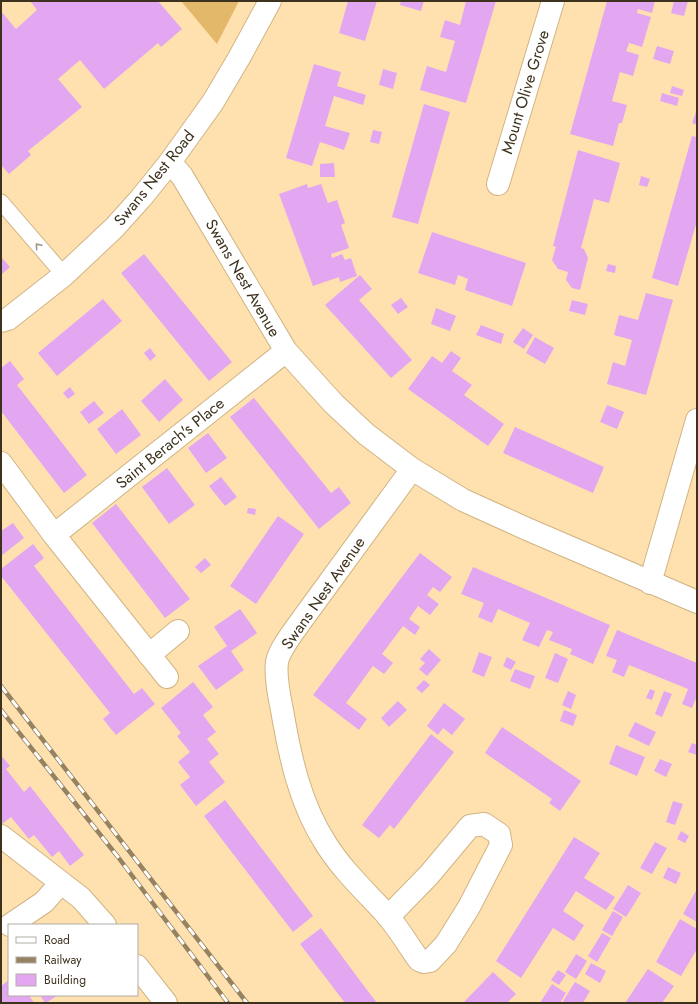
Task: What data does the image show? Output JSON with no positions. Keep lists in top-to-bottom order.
{
  "streets": {
    "street": [
      "Mount Olive Grove",
      "Swans Nest Road",
      "Swans Nest Avenue",
      "Saint Berach's Place"
    ]
  },
  "crossings": [
    ["Swans Nest Road", "Swans Nest Avenue"],
    ["Swans Nest Avenue", "Saint Berach's Place"]
  ],
  "legend": ["Road", "Railway", "Building"]
}
